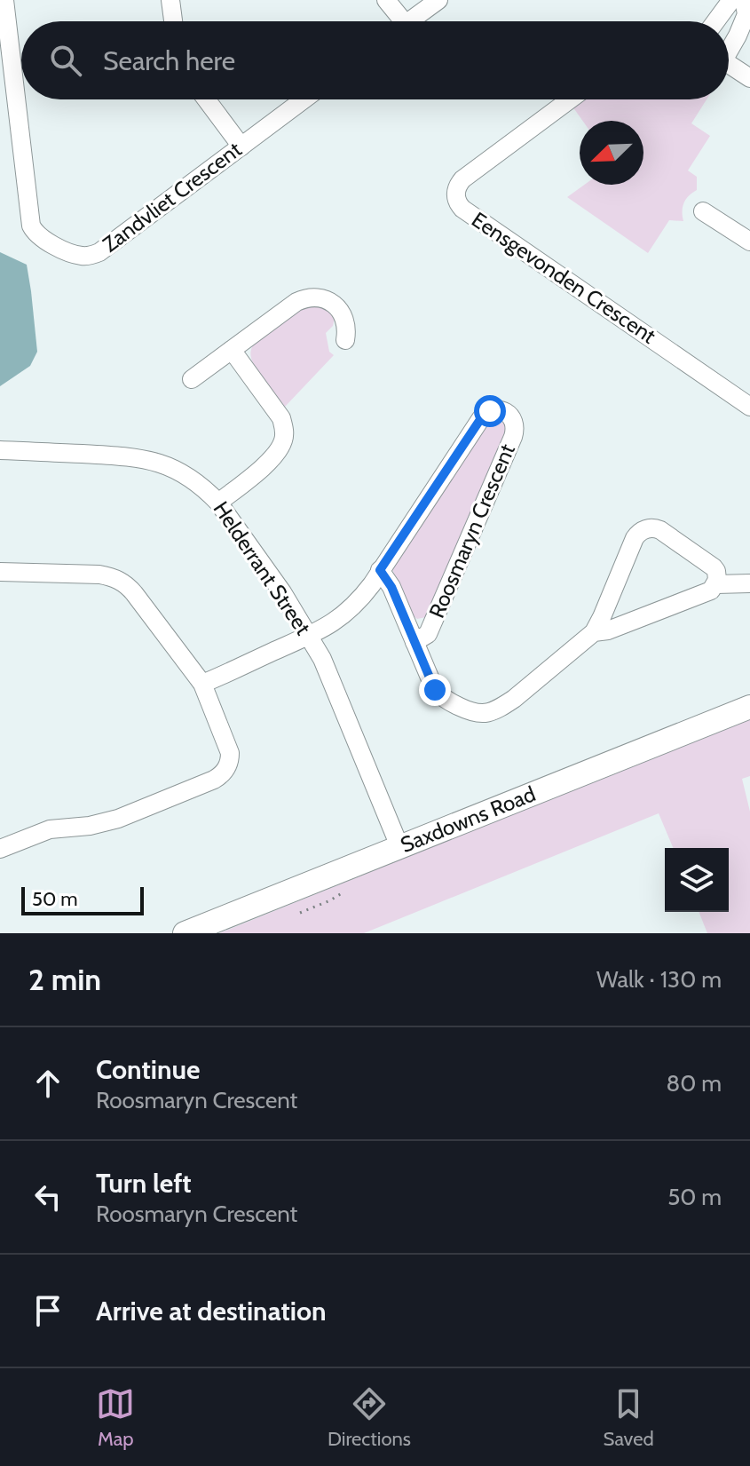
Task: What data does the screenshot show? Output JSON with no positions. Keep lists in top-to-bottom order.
{
  "streets": {
    "street": [
      "Zandvliet Crescent",
      "Eensgevonden Crescent",
      "Roosmaryn Crescent",
      "Helderrant Street",
      "Saxdowns Road"
    ]
  },
  "crossings": [
    ["Roosmaryn Crescent", "Helderrant Street"],
    ["Helderrant Street", "Saxdowns Road"]
  ],
  "scale_bar": "50 m",
  "north": "bottom left",
  "page": {
    "search": "Search here",
    "scale": "50 m",
    "heading": ["2 min", "Walk · 130 m"],
    "list": [
      ["Continue", "Roosmaryn Crescent", "80 m"],
      ["Turn left", "Roosmaryn Crescent", "50 m"],
      "Arrive at destination"
    ],
    "nav": ["Map", "Directions", "Saved"]
  }
}
